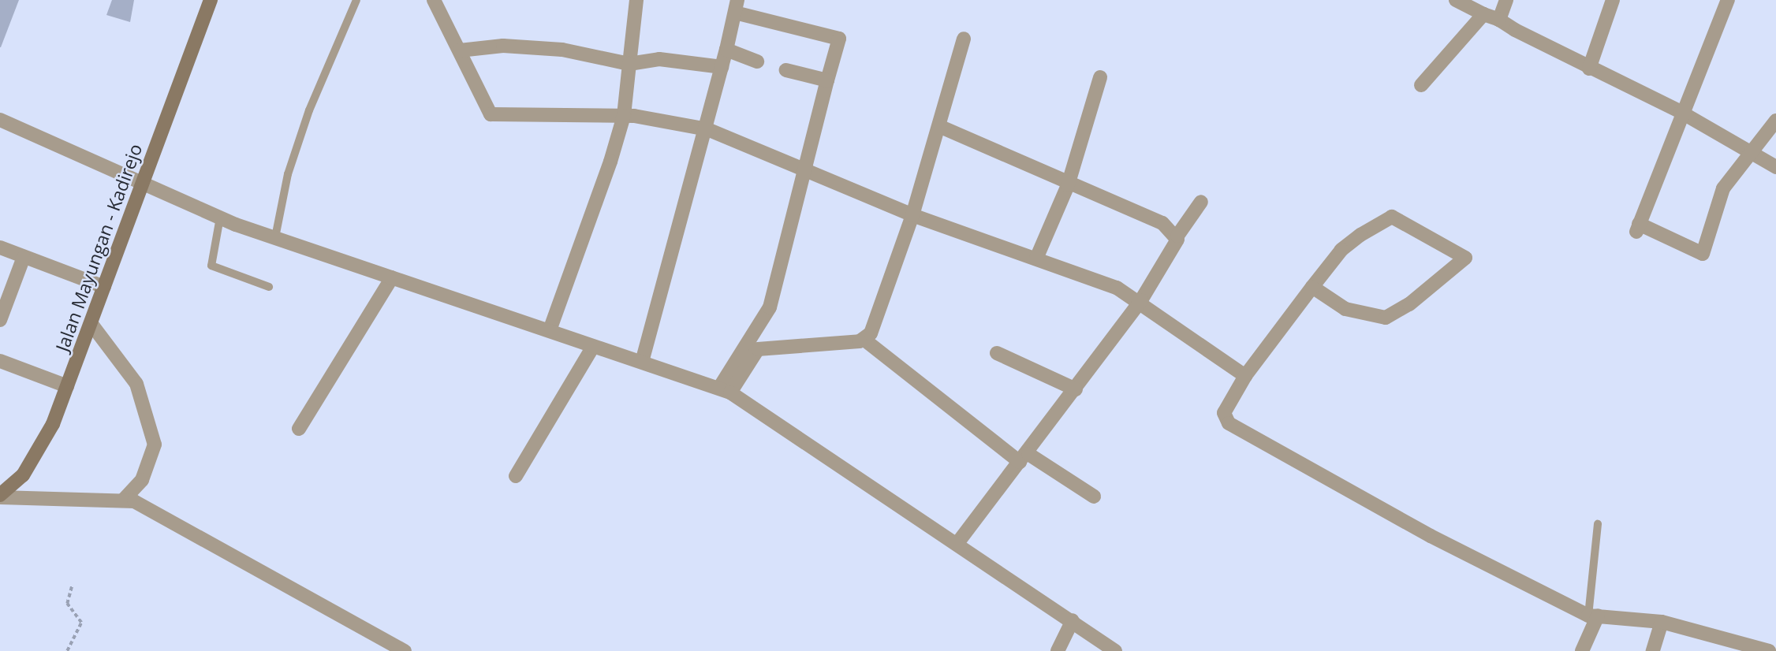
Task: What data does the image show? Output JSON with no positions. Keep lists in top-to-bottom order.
{
  "streets": {
    "main road": ["Jalan Mayungan - Kadirejo"]
  }
}
